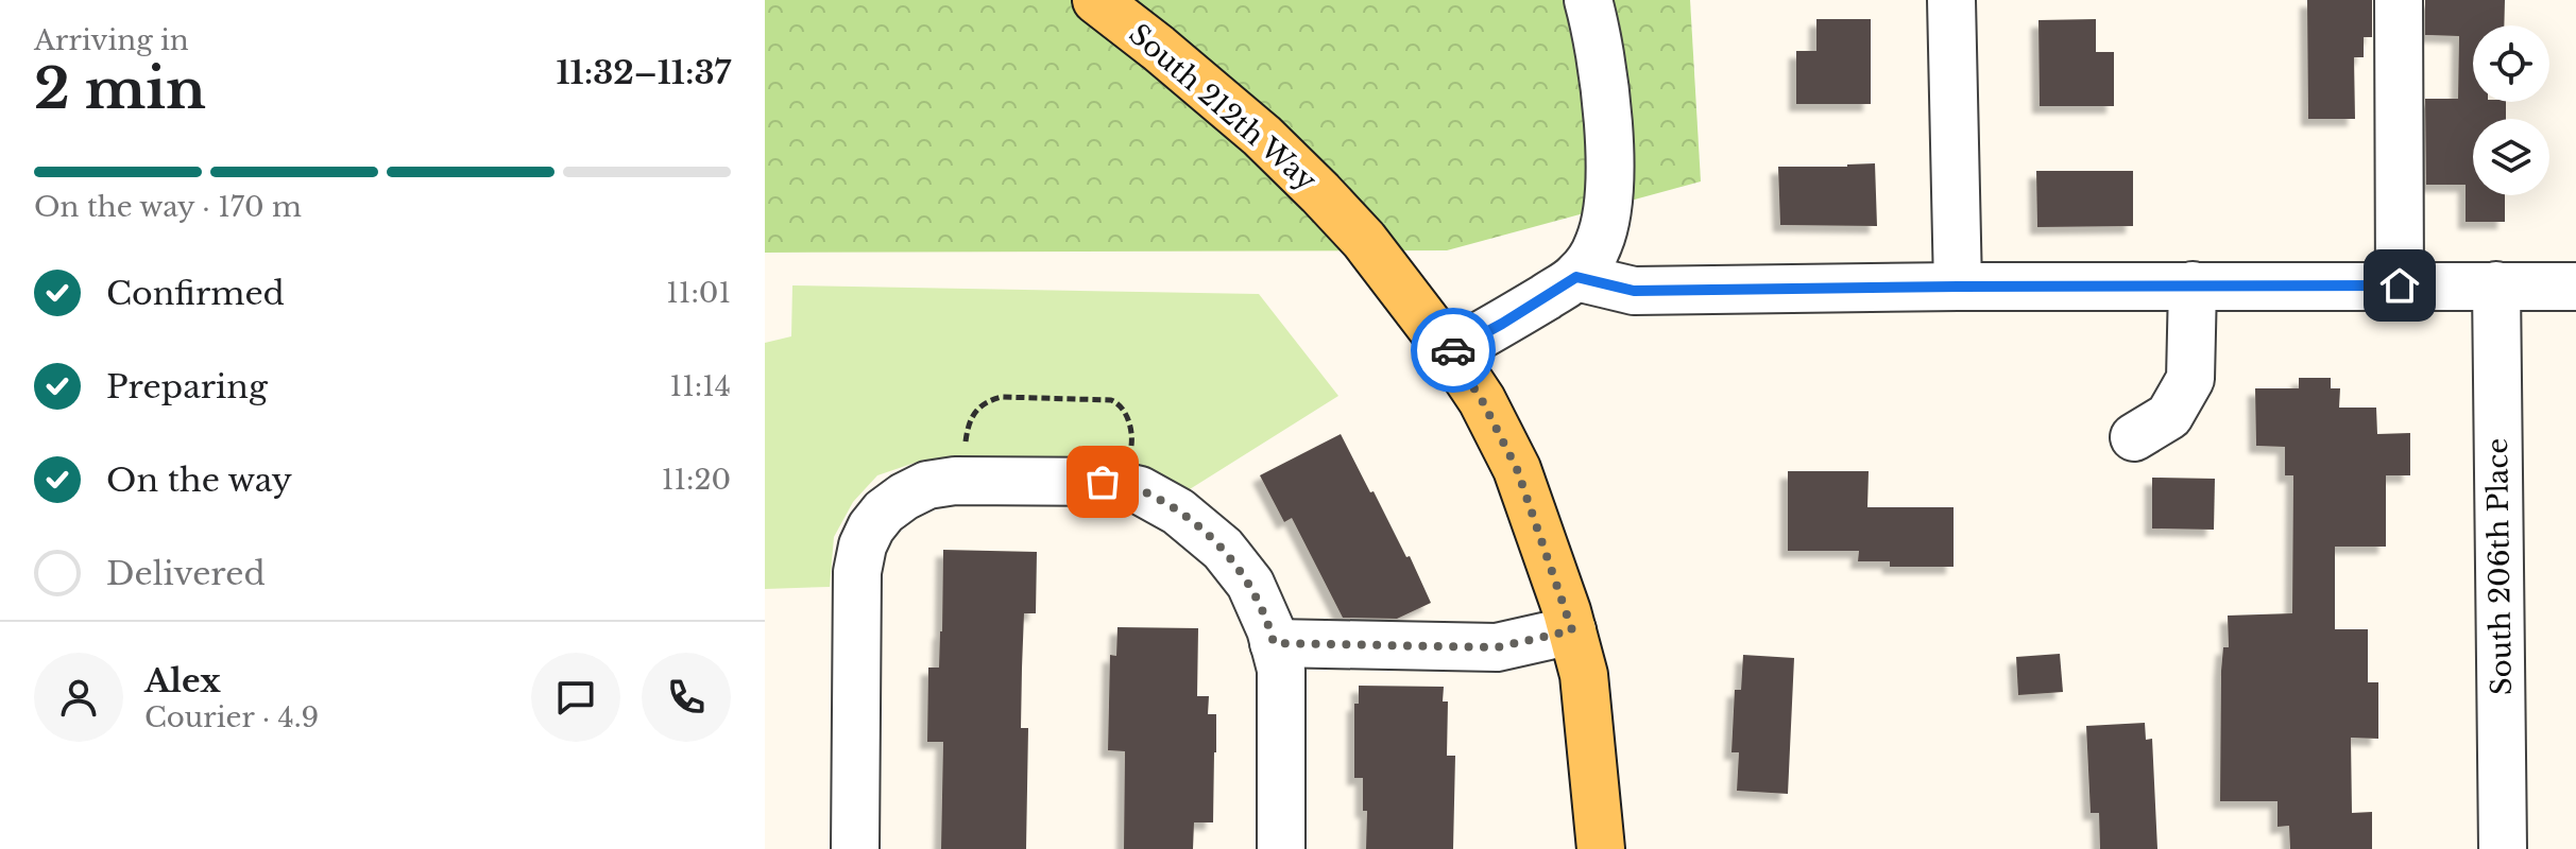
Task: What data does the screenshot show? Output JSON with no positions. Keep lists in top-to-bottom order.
{
  "streets": {
    "main road": ["South 212th Way"],
    "street": ["South 206th Place"]
  },
  "page": {
    "heading": ["2 min", "Arriving in", "11:32–11:37"],
    "panel": ["Alex", "Courier · 4.9"],
    "bar": "On the way · 170 m",
    "list": [
      ["Confirmed", "11:01"],
      ["Preparing", "11:14"],
      ["On the way", "11:20"],
      "Delivered"
    ]
  }
}
